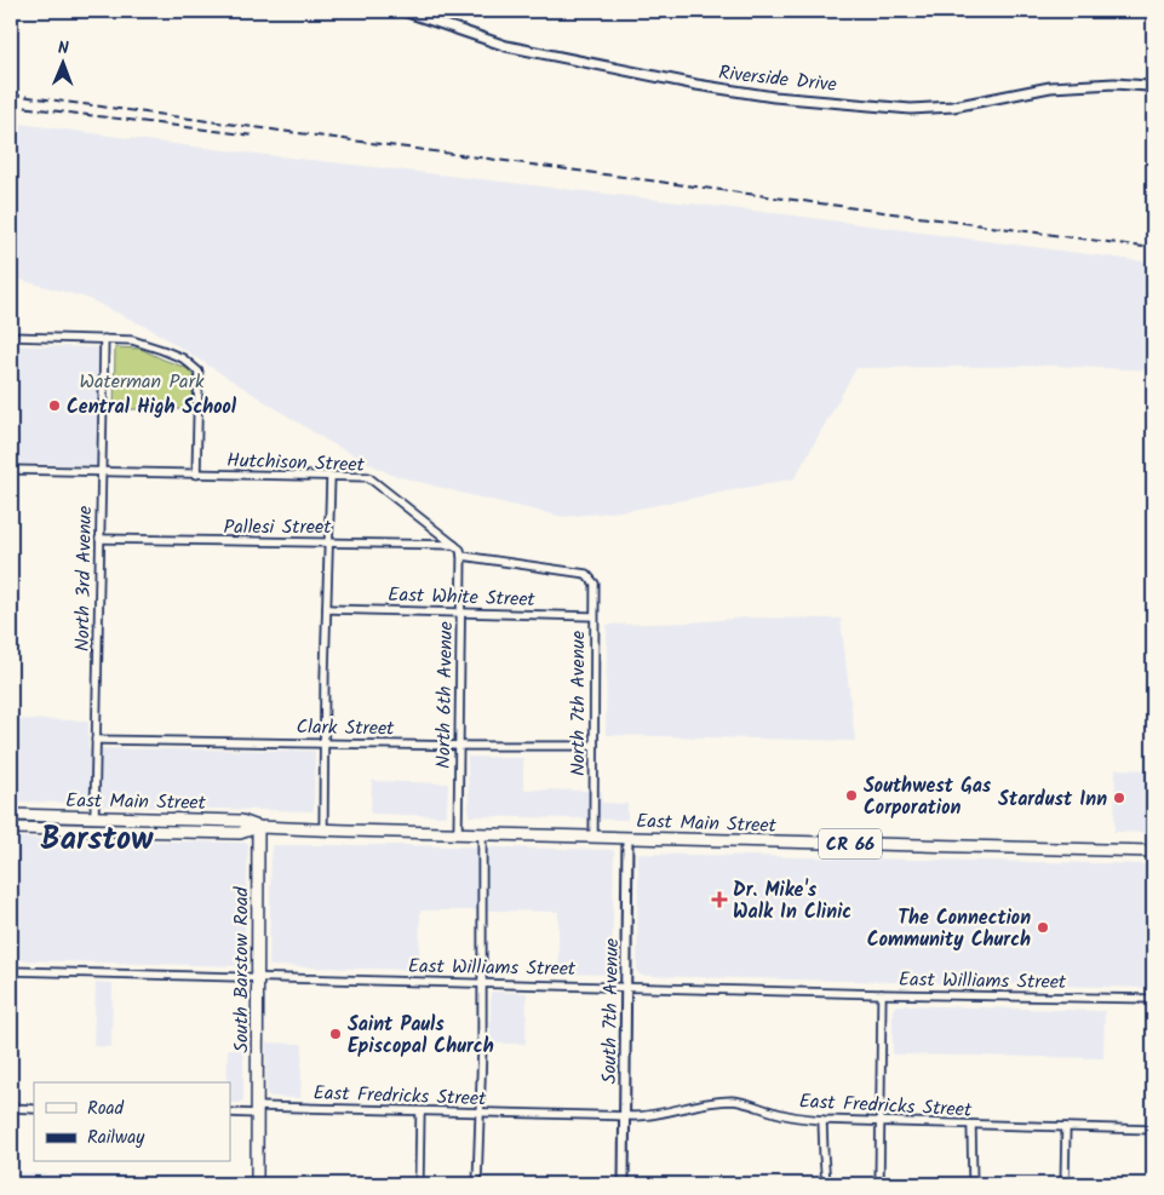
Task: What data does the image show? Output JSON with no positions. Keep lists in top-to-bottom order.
{
  "streets": {
    "main road": ["East Main Street", "CR 66", "South Barstow Road"],
    "street": [
      "Riverside Drive",
      "Hutchison Street",
      "Pallesi Street",
      "North 3rd Avenue",
      "East White Street",
      "North 6th Avenue",
      "North 7th Avenue",
      "Clark Street",
      "East Williams Street",
      "South 7th Avenue",
      "East Fredricks Street"
    ]
  },
  "crossings": [
    ["Hutchison Street", "Pallesi Street"],
    ["Hutchison Street", "North 3rd Avenue"],
    ["Hutchison Street", "North 6th Avenue"],
    ["Hutchison Street", "North 7th Avenue"],
    ["Pallesi Street", "North 3rd Avenue"],
    ["North 3rd Avenue", "Clark Street"],
    ["North 3rd Avenue", "East Main Street"],
    ["East White Street", "North 6th Avenue"],
    ["East White Street", "North 7th Avenue"],
    ["North 6th Avenue", "North 7th Avenue"],
    ["North 6th Avenue", "Clark Street"],
    ["North 6th Avenue", "East Main Street"],
    ["North 7th Avenue", "Clark Street"],
    ["North 7th Avenue", "East Main Street"],
    ["East Main Street", "South Barstow Road"],
    ["East Main Street", "South 7th Avenue"],
    ["East Williams Street", "South Barstow Road"],
    ["East Williams Street", "South 7th Avenue"],
    ["South Barstow Road", "East Fredricks Street"],
    ["South 7th Avenue", "East Fredricks Street"]
  ],
  "districts": ["Barstow"],
  "parks": ["Waterman Park"],
  "places": {
    "other": [
      "Central High School",
      "Southwest Gas Corporation",
      "Stardust Inn",
      "The Connection Community Church",
      "Saint Pauls Episcopal Church"
    ],
    "health": ["Dr. Mike's Walk In Clinic"]
  },
  "legend": ["Road", "Railway"],
  "north": "top"
}
